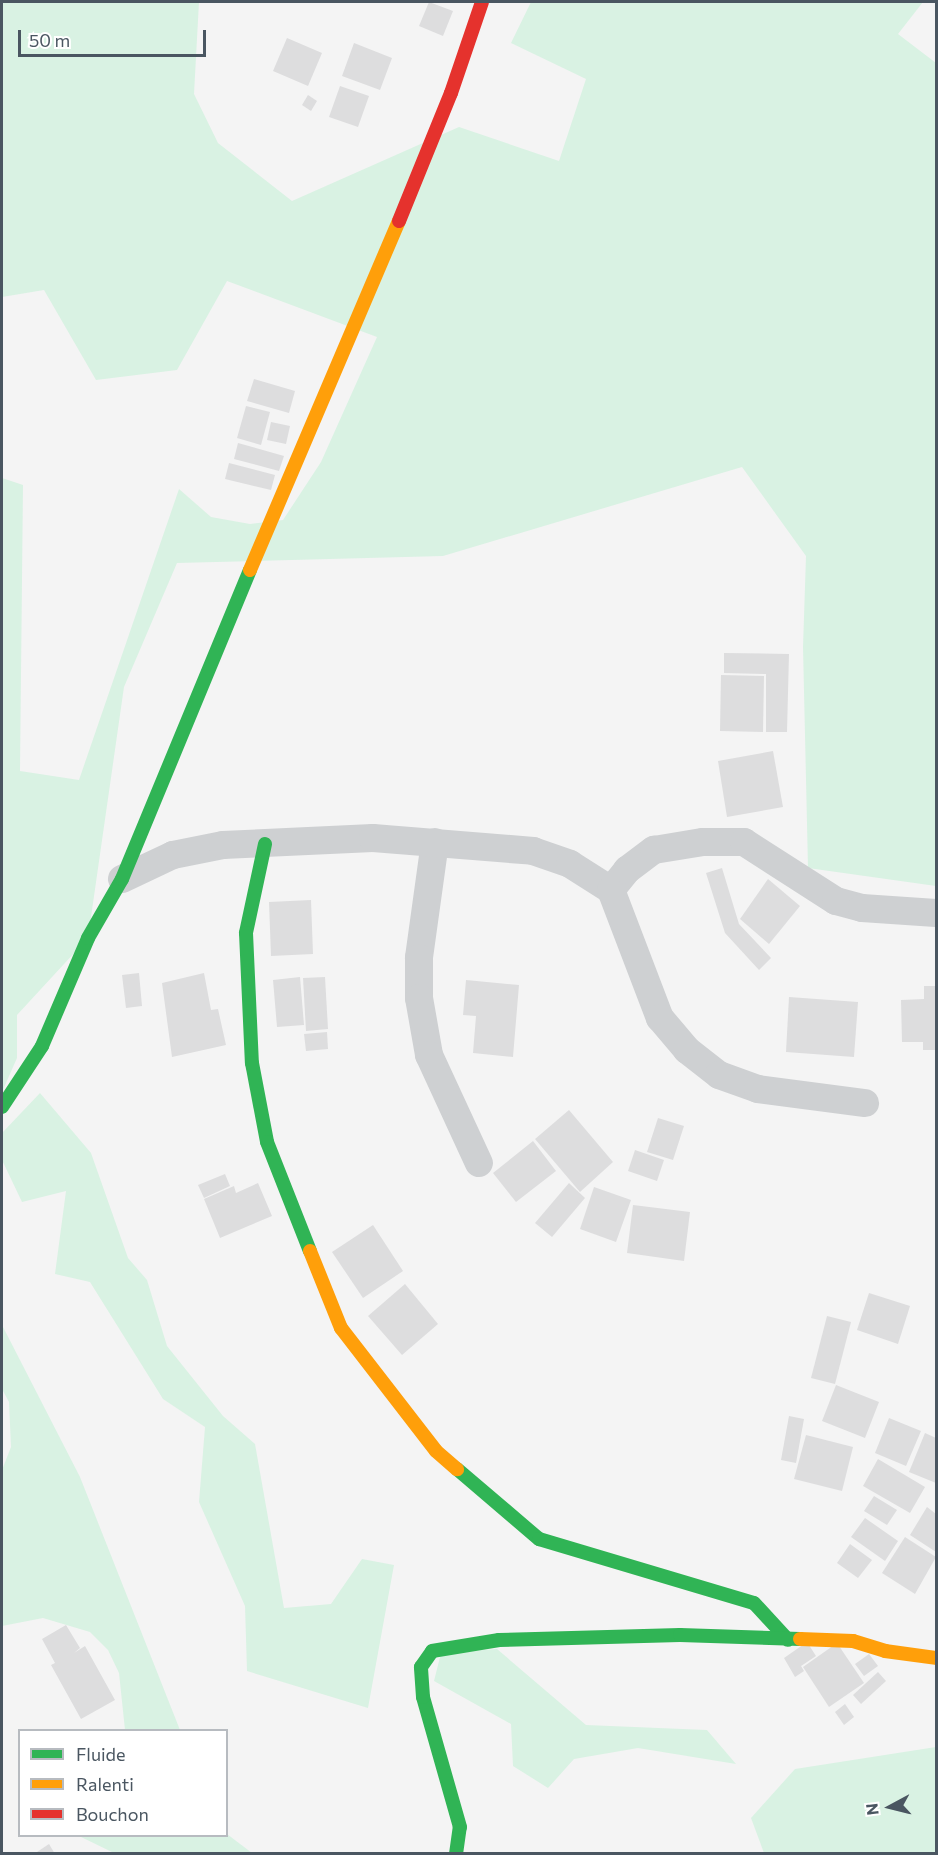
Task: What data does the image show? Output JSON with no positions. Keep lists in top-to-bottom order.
{
  "legend": ["Fluide", "Ralenti", "Bouchon"],
  "scale_bar": "50 m",
  "north": "left"
}
